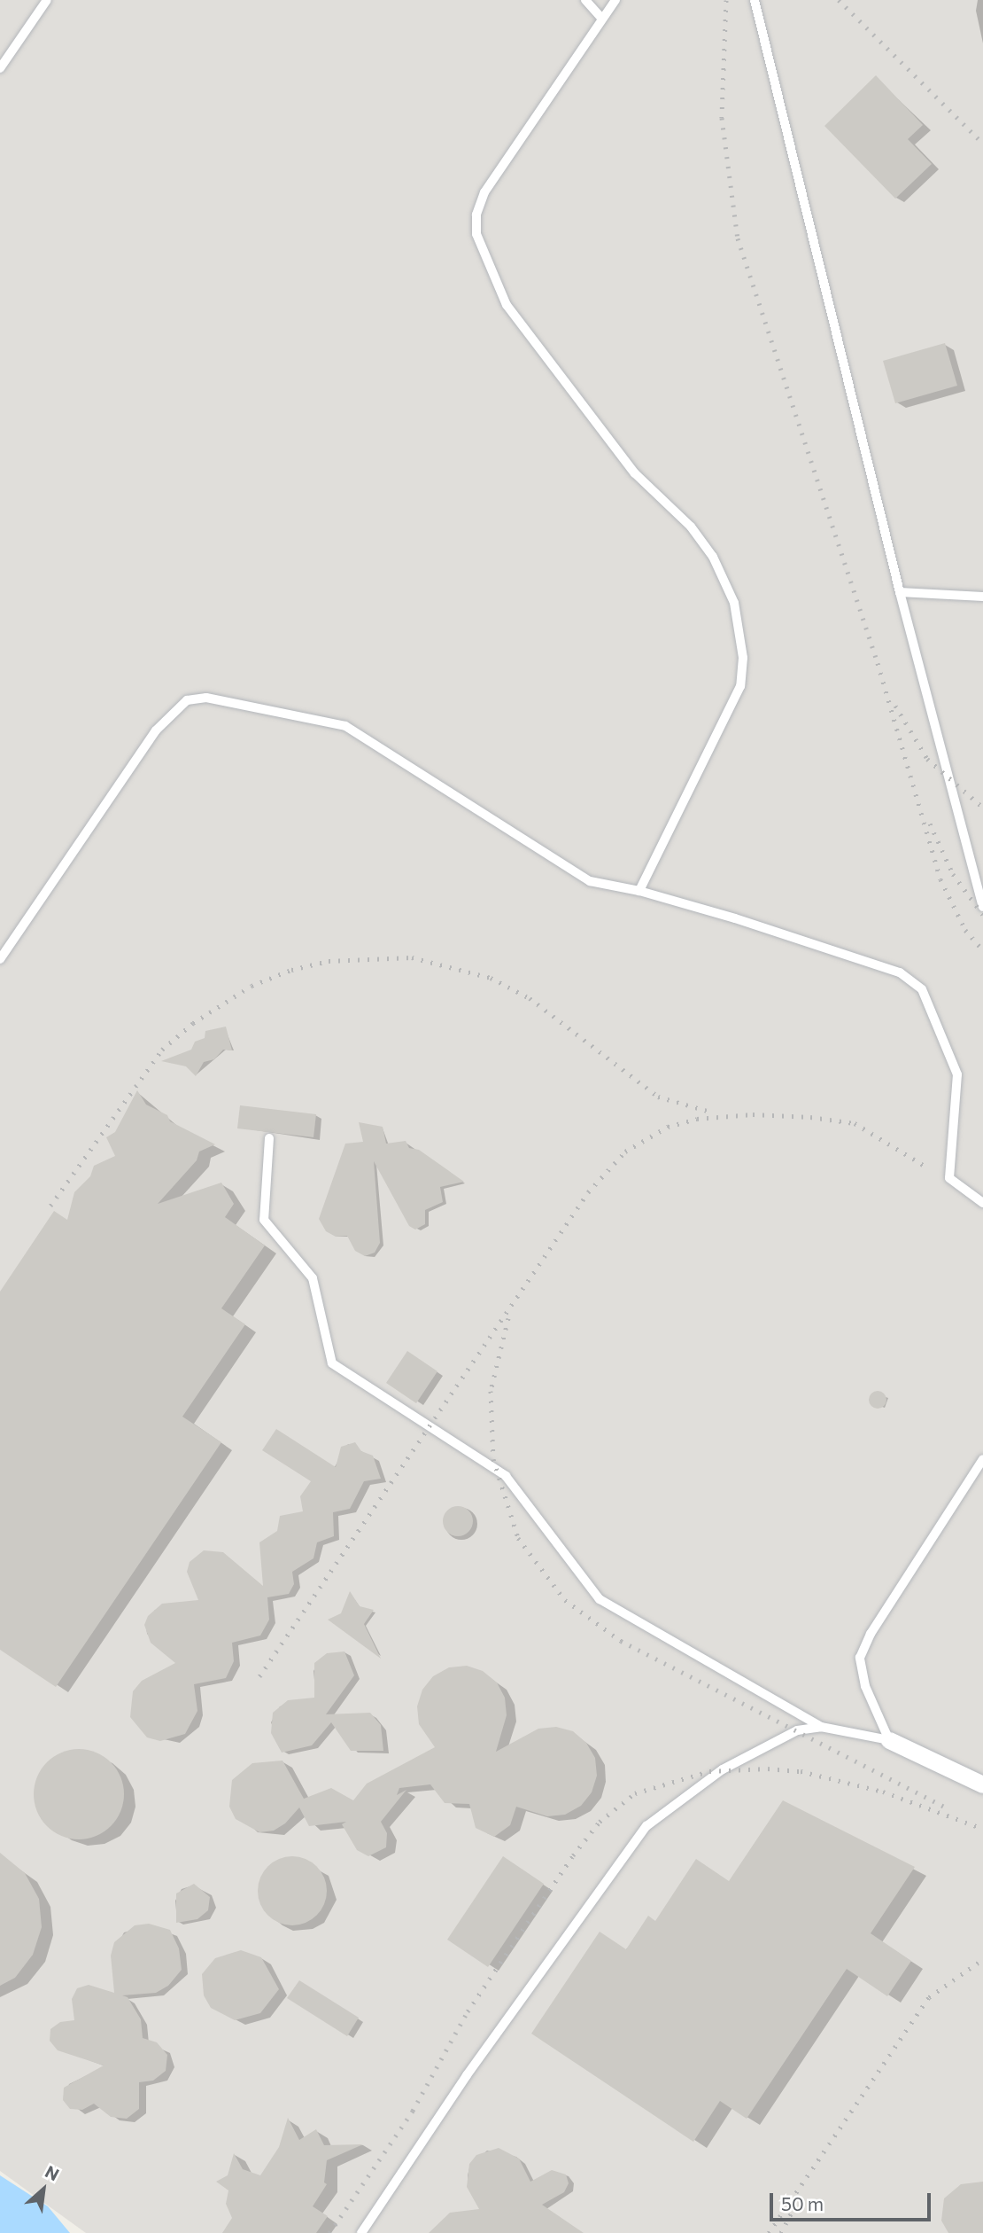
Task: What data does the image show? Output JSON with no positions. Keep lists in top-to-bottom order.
{
  "scale_bar": "50 m",
  "north": "top right"
}
